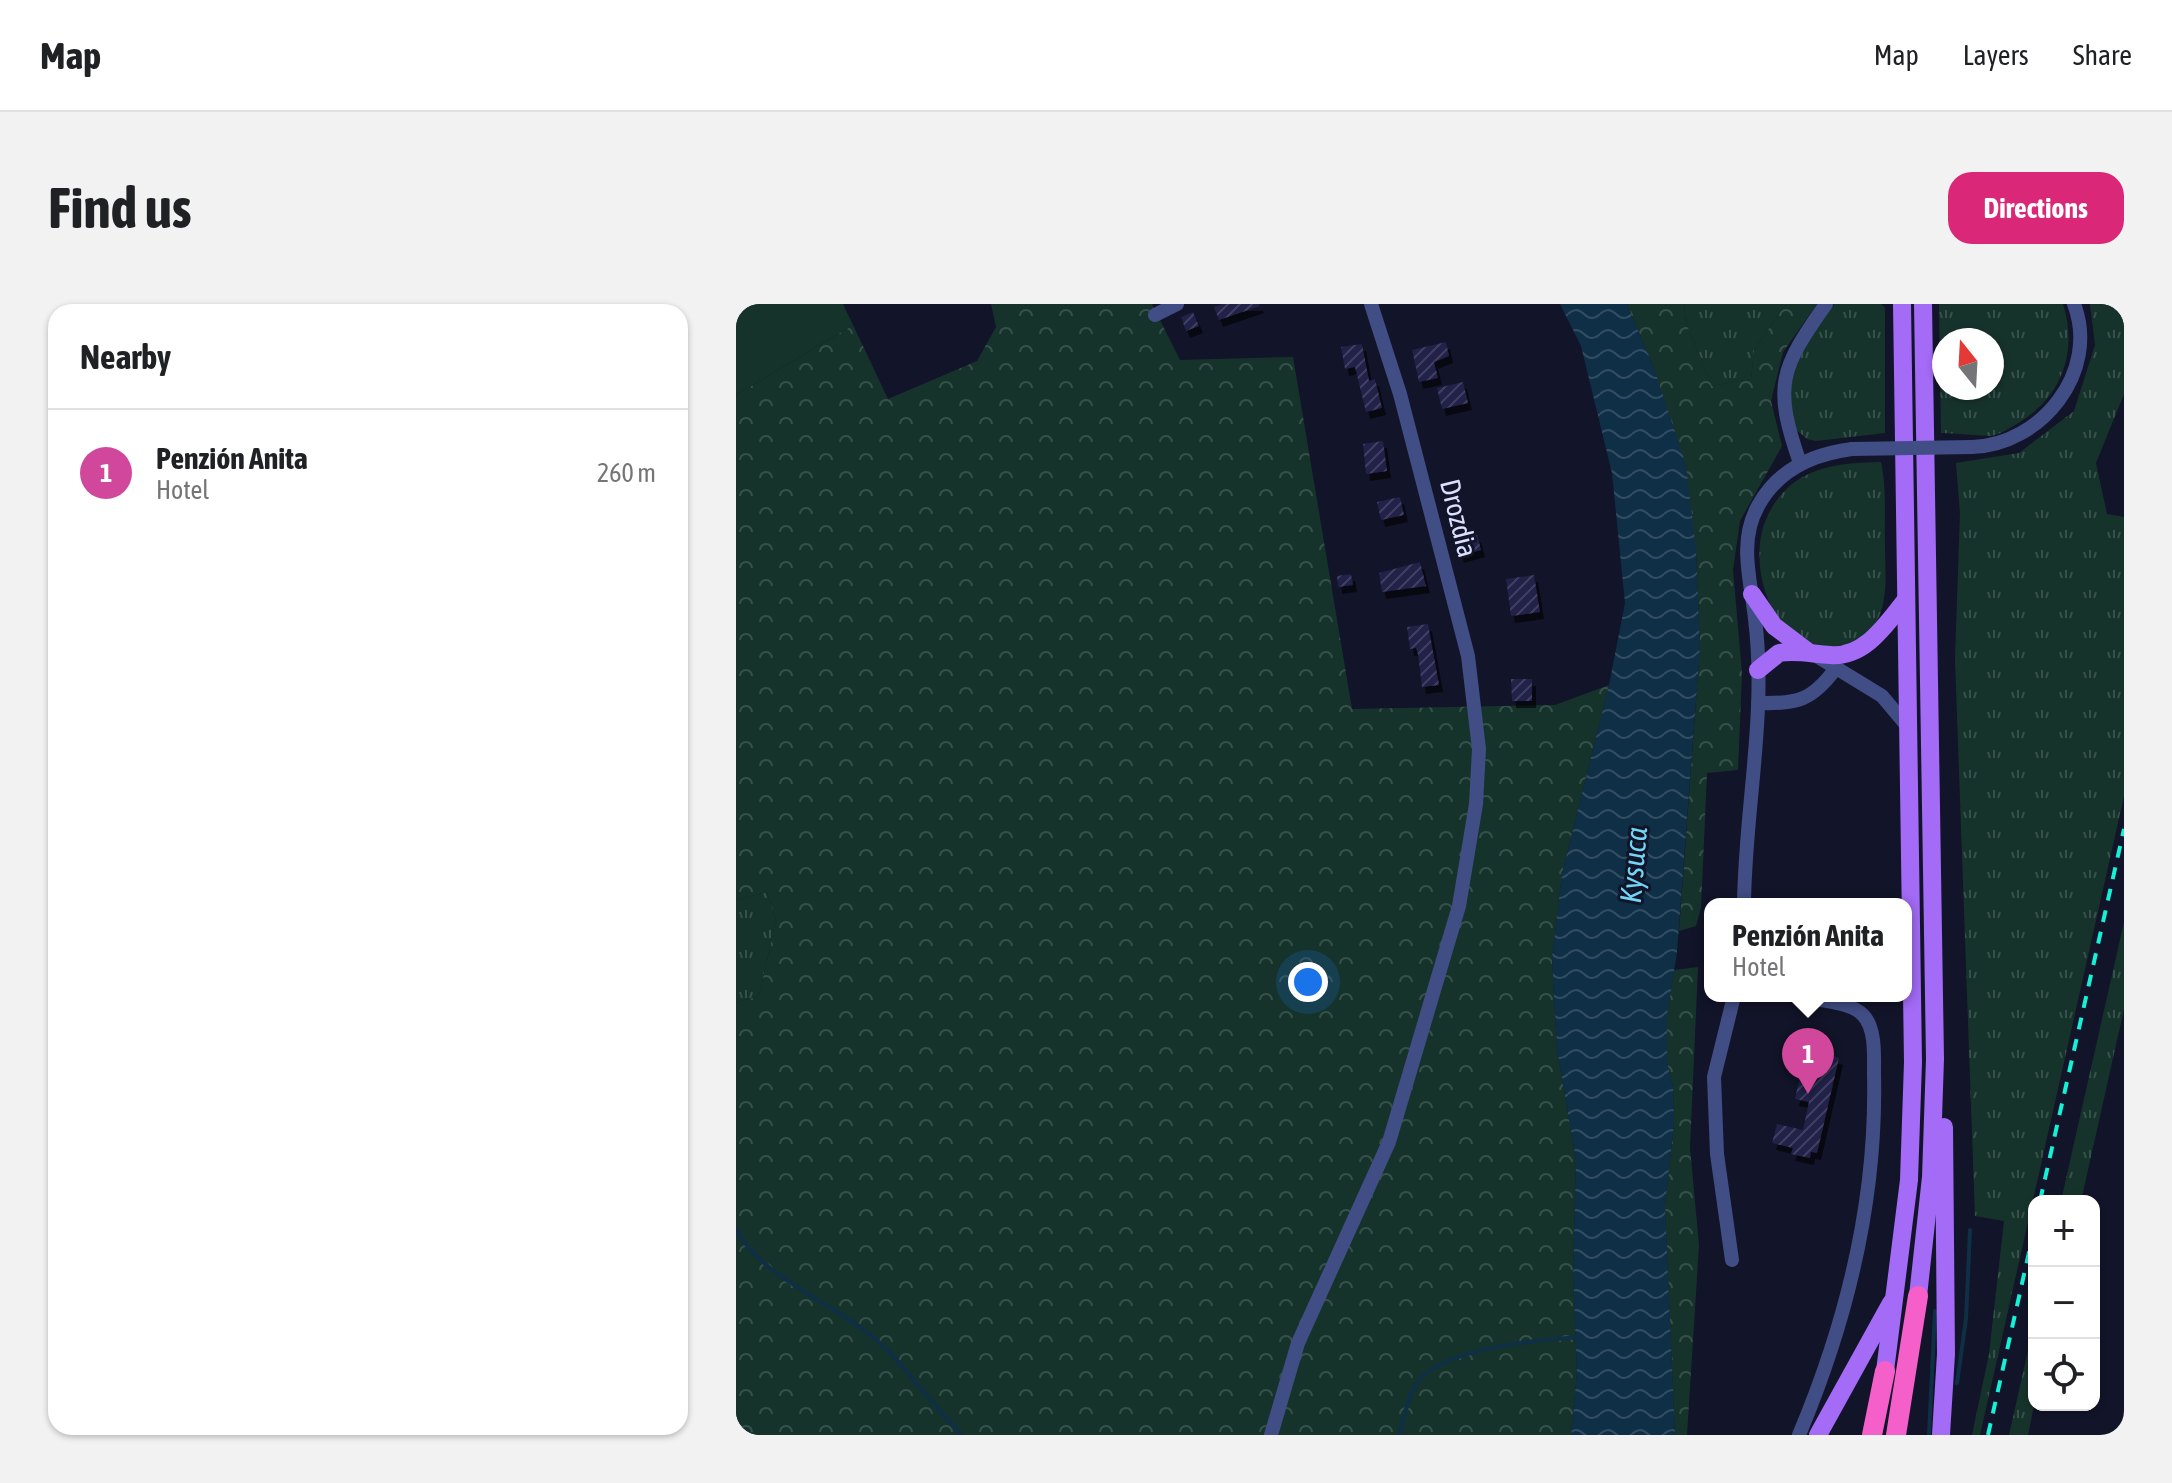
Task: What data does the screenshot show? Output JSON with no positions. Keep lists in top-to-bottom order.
{
  "streets": {
    "street": ["Drozdia"]
  },
  "water": ["Kysuca"],
  "north": "top",
  "page": {
    "header": "Map",
    "nav": ["Map", "Layers", "Share"],
    "buttons": "Directions",
    "title": "Find us",
    "heading": "Nearby",
    "list": [
      {
        "mark": "1",
        "name": "Penzión Anita",
        "note": "Hotel",
        "value": "260 m"
      }
    ],
    "popup": ["Penzión Anita", "Hotel"],
    "pins": "1",
    "map_buttons": ["+", "−"]
  }
}
